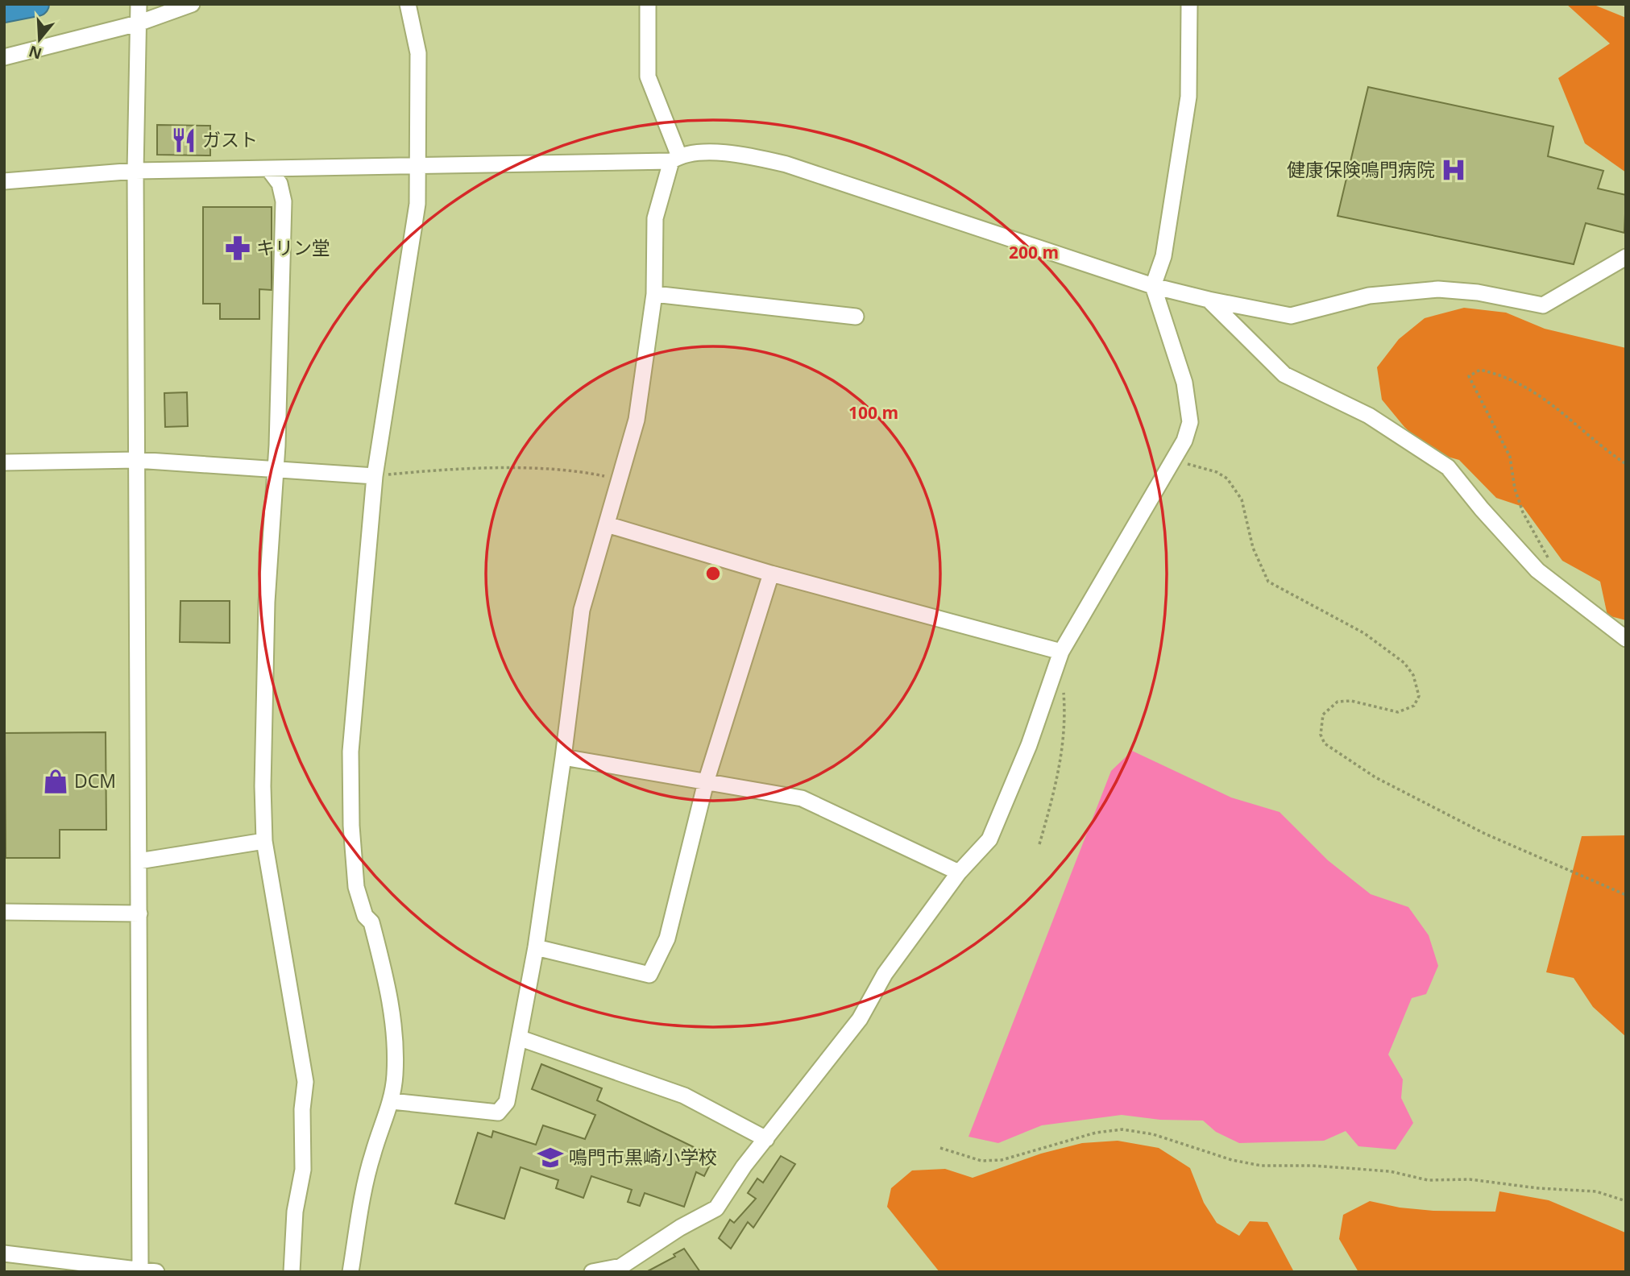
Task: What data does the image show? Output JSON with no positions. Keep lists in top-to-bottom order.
{
  "places": {
    "restaurant": ["ガスト"],
    "hospital": ["健康保険鳴門病院"],
    "pharmacy": ["キリン堂"],
    "shop": ["DCM"],
    "school or university": ["鳴門市黒崎小学校"]
  },
  "north": "bottom",
  "rings": ["200 m", "100 m"]
}
